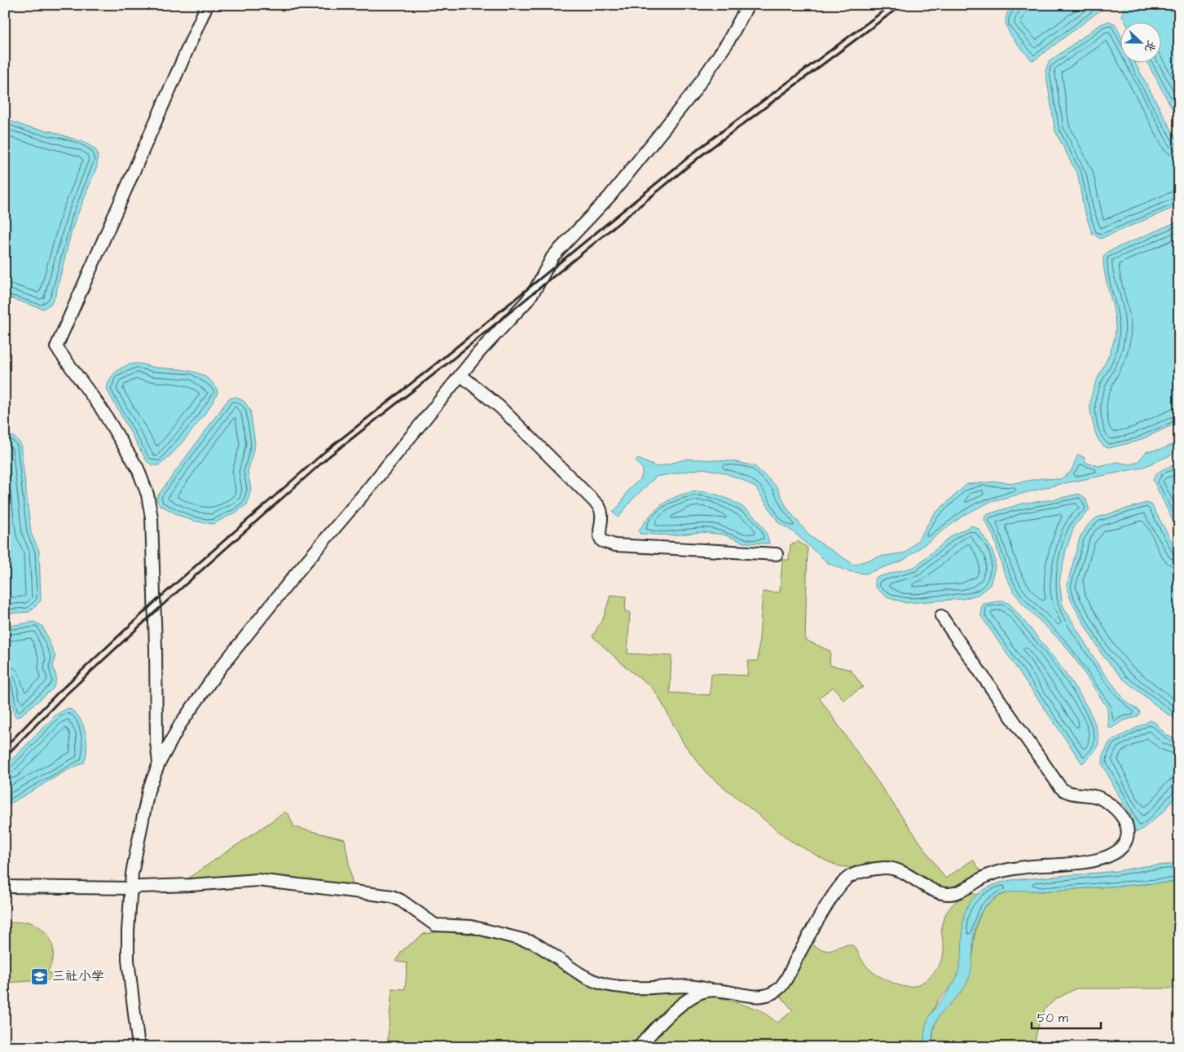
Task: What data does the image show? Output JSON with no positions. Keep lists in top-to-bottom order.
{
  "places": {
    "school or university": ["三社小学"]
  },
  "scale_bar": "50 m",
  "north": "right"
}
